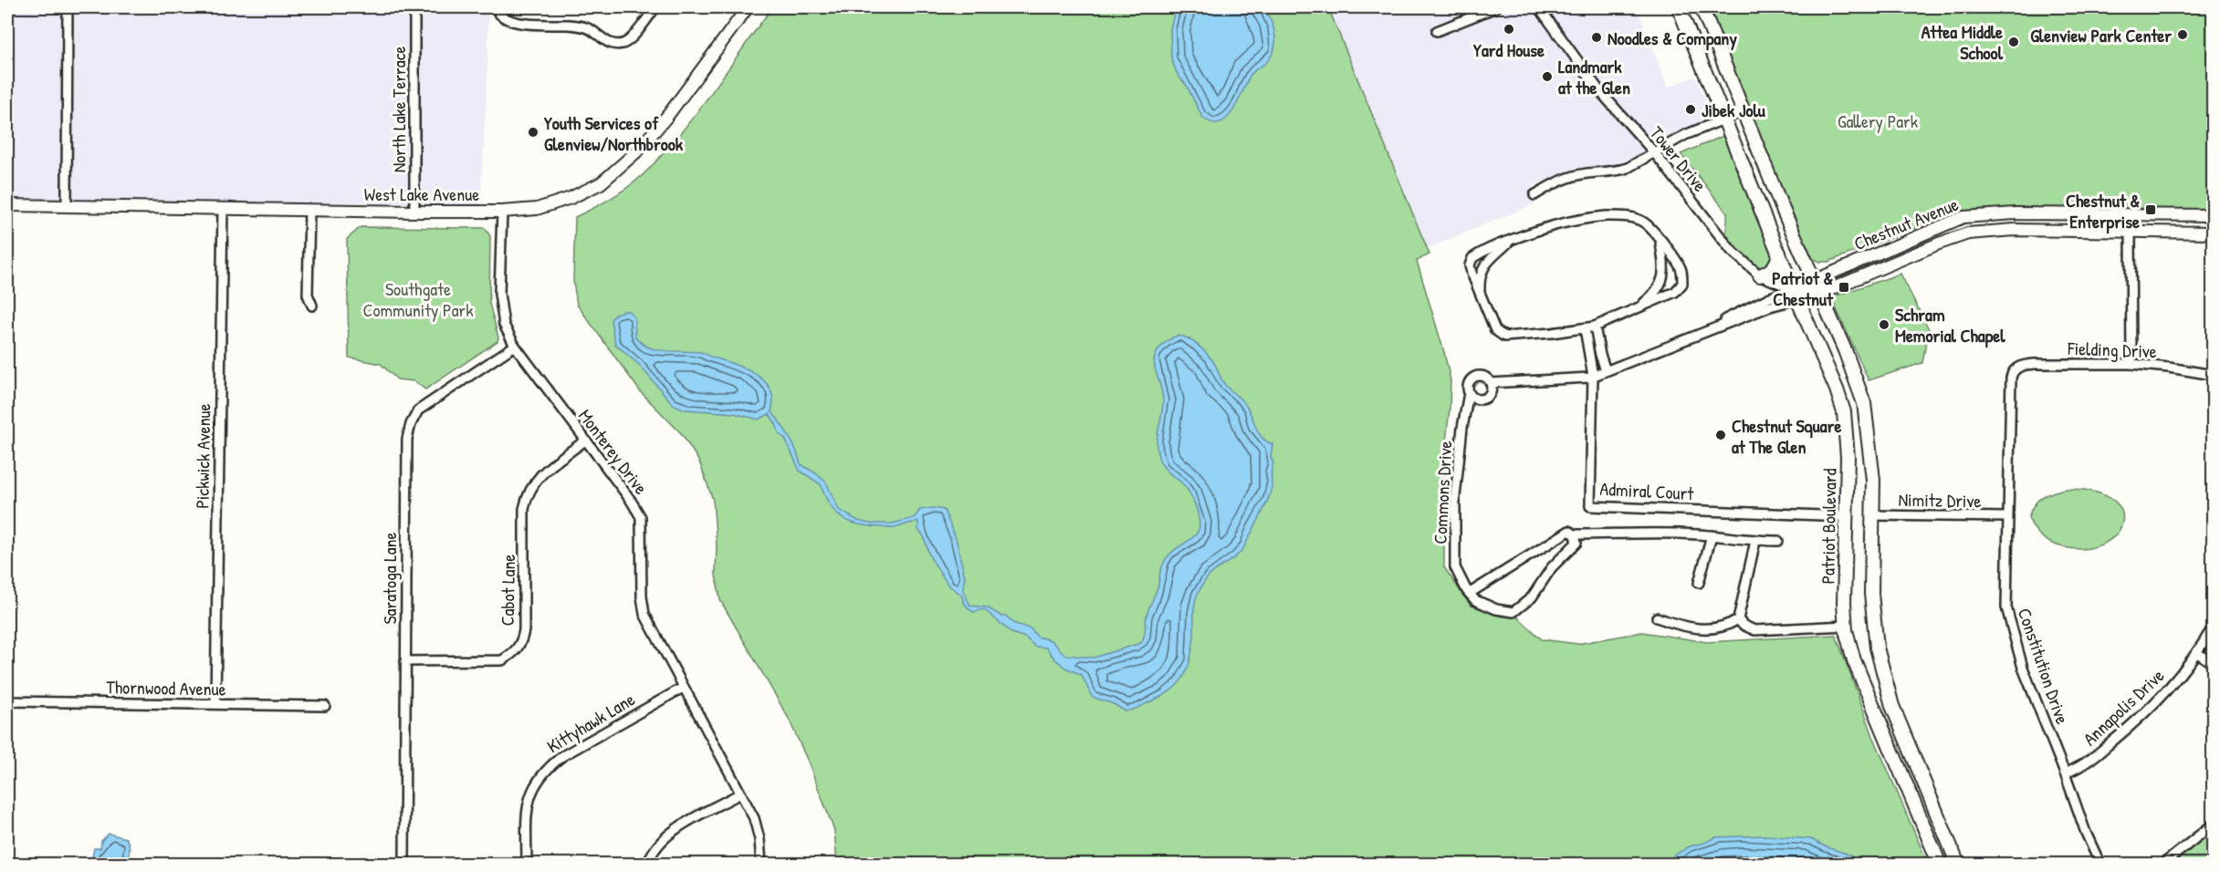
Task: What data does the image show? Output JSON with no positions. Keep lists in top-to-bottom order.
{
  "streets": {
    "main road": ["Patriot Boulevard"],
    "street": [
      "North Lake Terrace",
      "Tower Drive",
      "West Lake Avenue",
      "Chestnut Avenue",
      "Fielding Drive",
      "Monterey Drive",
      "Pickwick Avenue",
      "Admiral Court",
      "Commons Drive",
      "Nimitz Drive",
      "Saratoga Lane",
      "Cabot Lane",
      "Constitution Drive",
      "Thornwood Avenue",
      "Annapolis Drive",
      "Kittyhawk Lane"
    ]
  },
  "crossings": [
    ["North Lake Terrace", "West Lake Avenue"],
    ["Tower Drive", "Chestnut Avenue"],
    ["Tower Drive", "Patriot Boulevard"],
    ["West Lake Avenue", "Monterey Drive"],
    ["West Lake Avenue", "Pickwick Avenue"],
    ["Chestnut Avenue", "Admiral Court"],
    ["Chestnut Avenue", "Commons Drive"],
    ["Chestnut Avenue", "Patriot Boulevard"],
    ["Fielding Drive", "Constitution Drive"],
    ["Monterey Drive", "Saratoga Lane"],
    ["Monterey Drive", "Cabot Lane"],
    ["Monterey Drive", "Kittyhawk Lane"],
    ["Pickwick Avenue", "Thornwood Avenue"],
    ["Admiral Court", "Patriot Boulevard"],
    ["Nimitz Drive", "Constitution Drive"],
    ["Saratoga Lane", "Cabot Lane"],
    ["Constitution Drive", "Annapolis Drive"]
  ],
  "parks": ["Gallery Park", "Southgate Community Park"],
  "places": {
    "other": [
      "Yard House",
      "Glenview Park Center",
      "Noodles & Company",
      "Attea Middle School",
      "Landmark at the Glen",
      "Jibek Jolu",
      "Youth Services of Glenview/Northbrook",
      "Schram Memorial Chapel",
      "Chestnut Square at The Glen"
    ],
    "transit": ["Chestnut & Enterprise", "Patriot & Chestnut"]
  }
}
